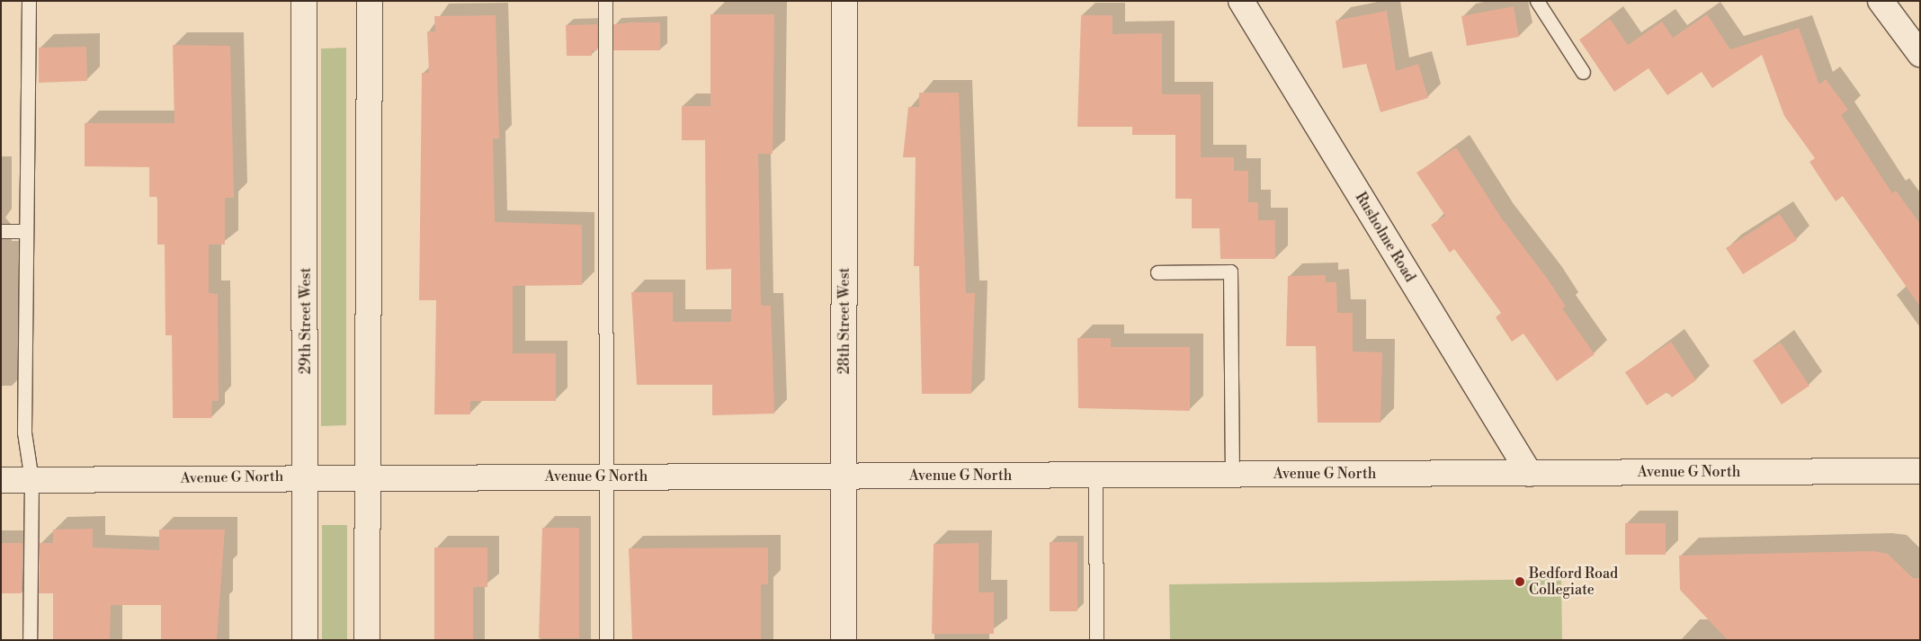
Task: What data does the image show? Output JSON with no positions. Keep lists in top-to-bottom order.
{
  "streets": {
    "street": [
      "Rusholme Road",
      "29th Street West",
      "28th Street West",
      "Avenue G North"
    ]
  },
  "crossings": [
    ["Rusholme Road", "Avenue G North"],
    ["29th Street West", "Avenue G North"],
    ["28th Street West", "Avenue G North"]
  ],
  "places": ["Bedford Road Collegiate"]
}
